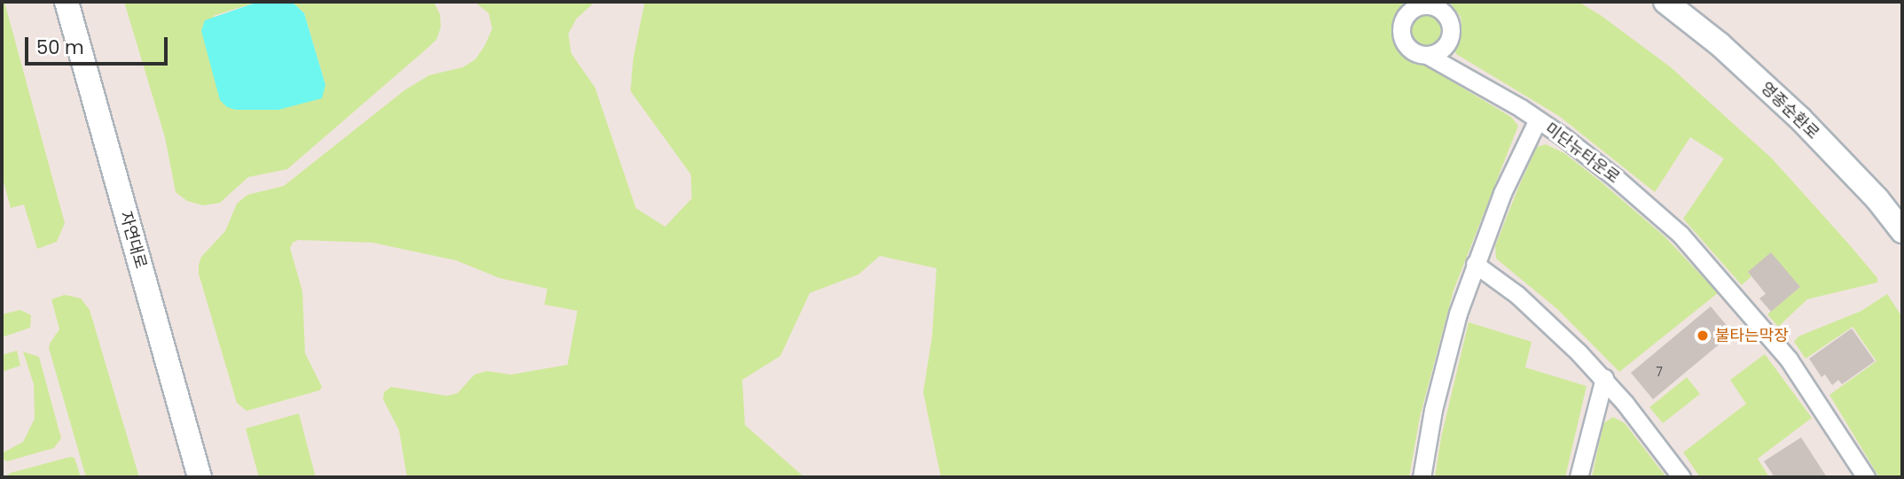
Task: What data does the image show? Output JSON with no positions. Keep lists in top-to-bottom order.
{
  "streets": {
    "main road": ["영종순환로", "자연대로"],
    "street": ["미단뉴타운로"]
  },
  "places": ["불타는막장"],
  "house_numbers": ["7"],
  "scale_bar": "50 m"
}
